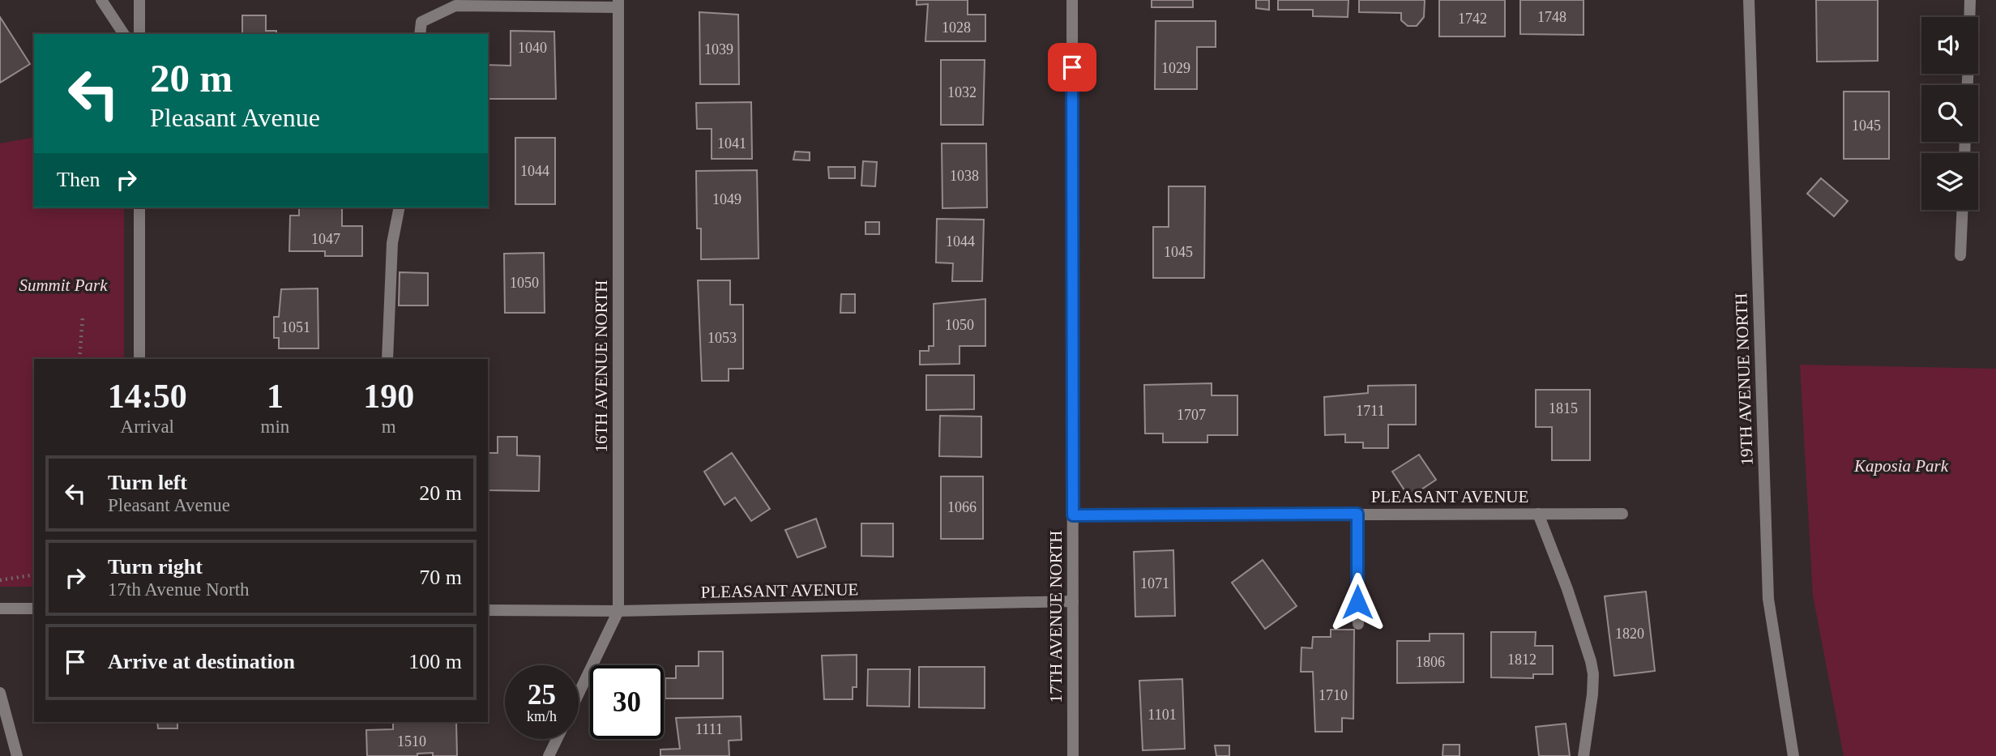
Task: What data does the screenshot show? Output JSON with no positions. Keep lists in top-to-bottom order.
{
  "streets": {
    "street": [
      "16TH AVENUE NORTH",
      "19TH AVENUE NORTH",
      "PLEASANT AVENUE",
      "17TH AVENUE NORTH"
    ]
  },
  "crossings": [
    ["16TH AVENUE NORTH", "PLEASANT AVENUE"],
    ["PLEASANT AVENUE", "17TH AVENUE NORTH"]
  ],
  "parks": ["Summit Park", "Kaposia Park"],
  "house_numbers": [
    "1748",
    "1742",
    "1028",
    "1040",
    "1039",
    "1029",
    "1032",
    "1045",
    "1041",
    "1044",
    "1038",
    "1049",
    "1047",
    "1044",
    "1045",
    "1050",
    "1050",
    "1051",
    "1053",
    "1815",
    "1711",
    "1707",
    "1066",
    "1071",
    "1820",
    "1812",
    "1806",
    "1710",
    "1101",
    "1111",
    "1510"
  ],
  "page": {
    "turn": ["20 m", "Pleasant Avenue"],
    "then": "Then",
    "eta": [
      "14:50",
      "Arrival",
      "1",
      "min",
      "190",
      "m"
    ],
    "list": [
      {
        "name": "Turn left",
        "note": "Pleasant Avenue",
        "value": "20 m"
      },
      {
        "name": "Turn right",
        "note": "17th Avenue North",
        "value": "70 m"
      },
      {
        "name": "Arrive at destination",
        "value": "100 m"
      }
    ],
    "speed": "25 km/h",
    "limit": "30"
  }
}
